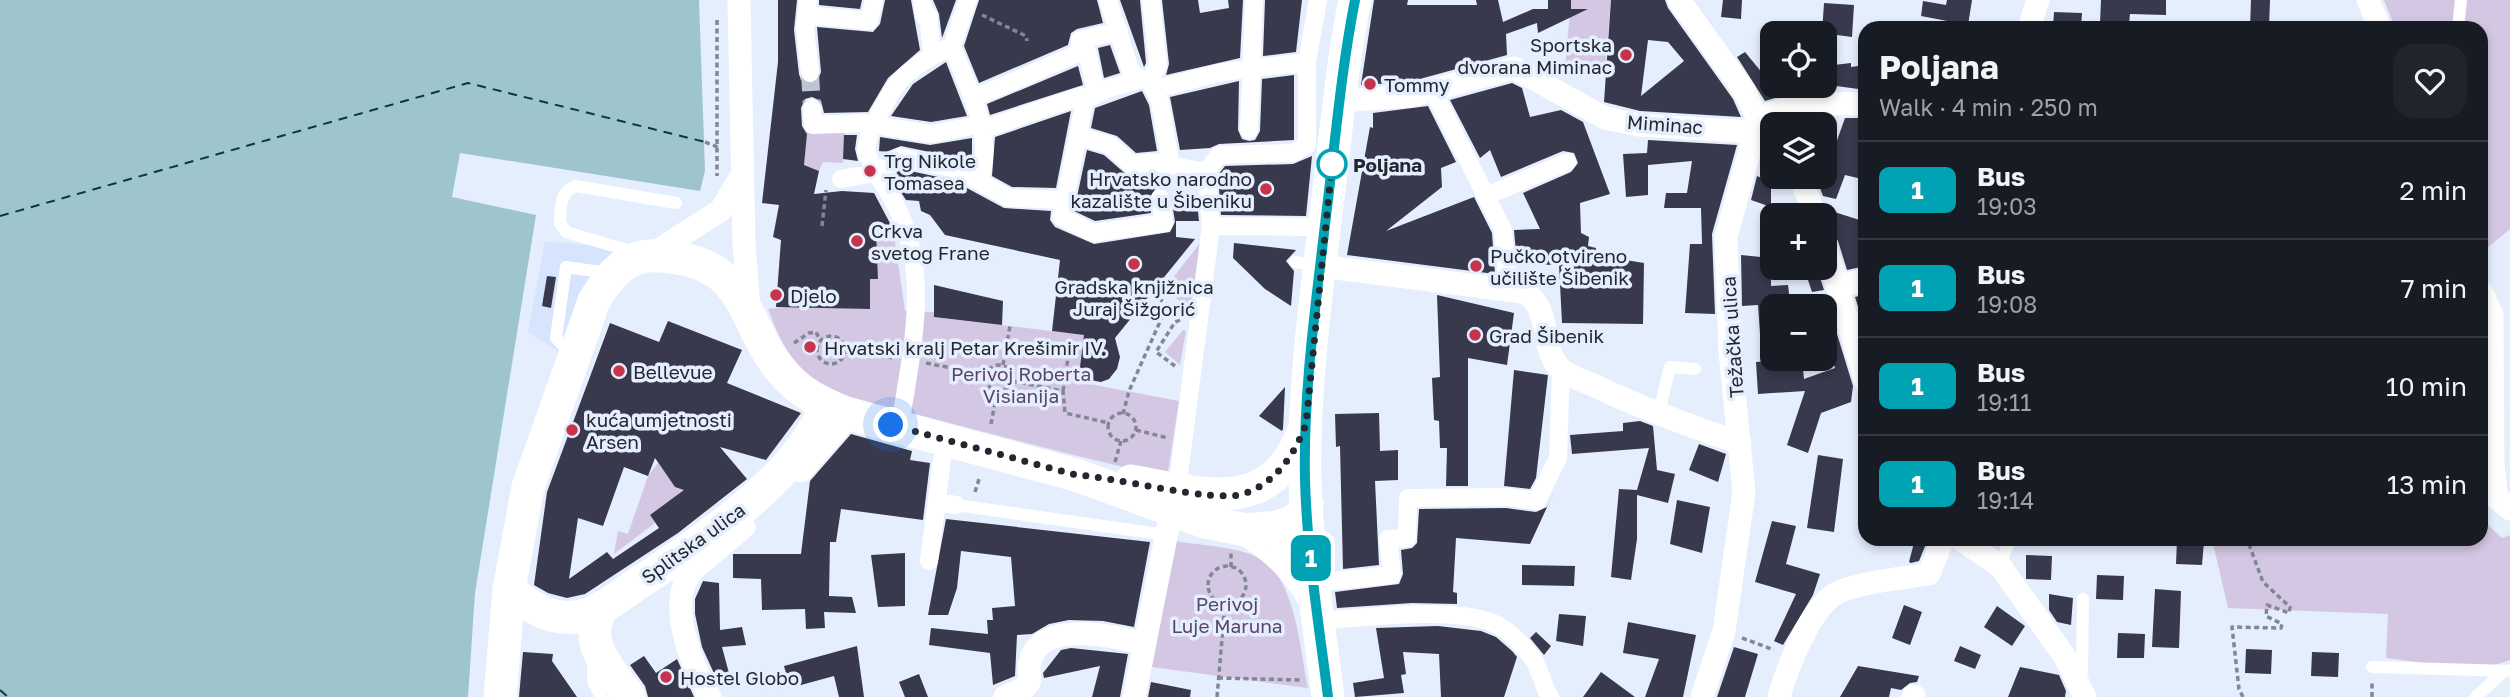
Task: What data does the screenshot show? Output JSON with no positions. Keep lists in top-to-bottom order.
{
  "streets": {
    "main road": ["Splitska ulica"],
    "street": ["Miminac", "Težačka ulica"]
  },
  "parks": ["Perivoj Roberta Visianija", "Perivoj Luje Maruna"],
  "places": [
    "Sportska dvorana Miminac",
    "Tommy",
    "Poljana",
    "Trg Nikole Tomasea",
    "Hrvatsko narodno kazalište u Šibeniku",
    "Crkva svetog Frane",
    "Gradska knjižnica Juraj Šižgorić",
    "Pučko otvireno učilište Šibenik",
    "Djelo",
    "Grad Šibenik",
    "Hrvatski kralj Petar Krešimir IV.",
    "Bellevue",
    "kuća umjetnosti Arsen",
    "Hostel Globo"
  ],
  "lines": ["bus line 1"],
  "page": {
    "on_map": "1",
    "map_buttons": ["+", "−"],
    "heading": ["Poljana", "Walk · 4 min · 250 m"],
    "list": [
      {
        "mark": "1",
        "name": "Bus",
        "note": "19:03",
        "value": "2 min"
      },
      {
        "mark": "1",
        "name": "Bus",
        "note": "19:08",
        "value": "7 min"
      },
      {
        "mark": "1",
        "name": "Bus",
        "note": "19:11",
        "value": "10 min"
      },
      {
        "mark": "1",
        "name": "Bus",
        "note": "19:14",
        "value": "13 min"
      }
    ]
  }
}
